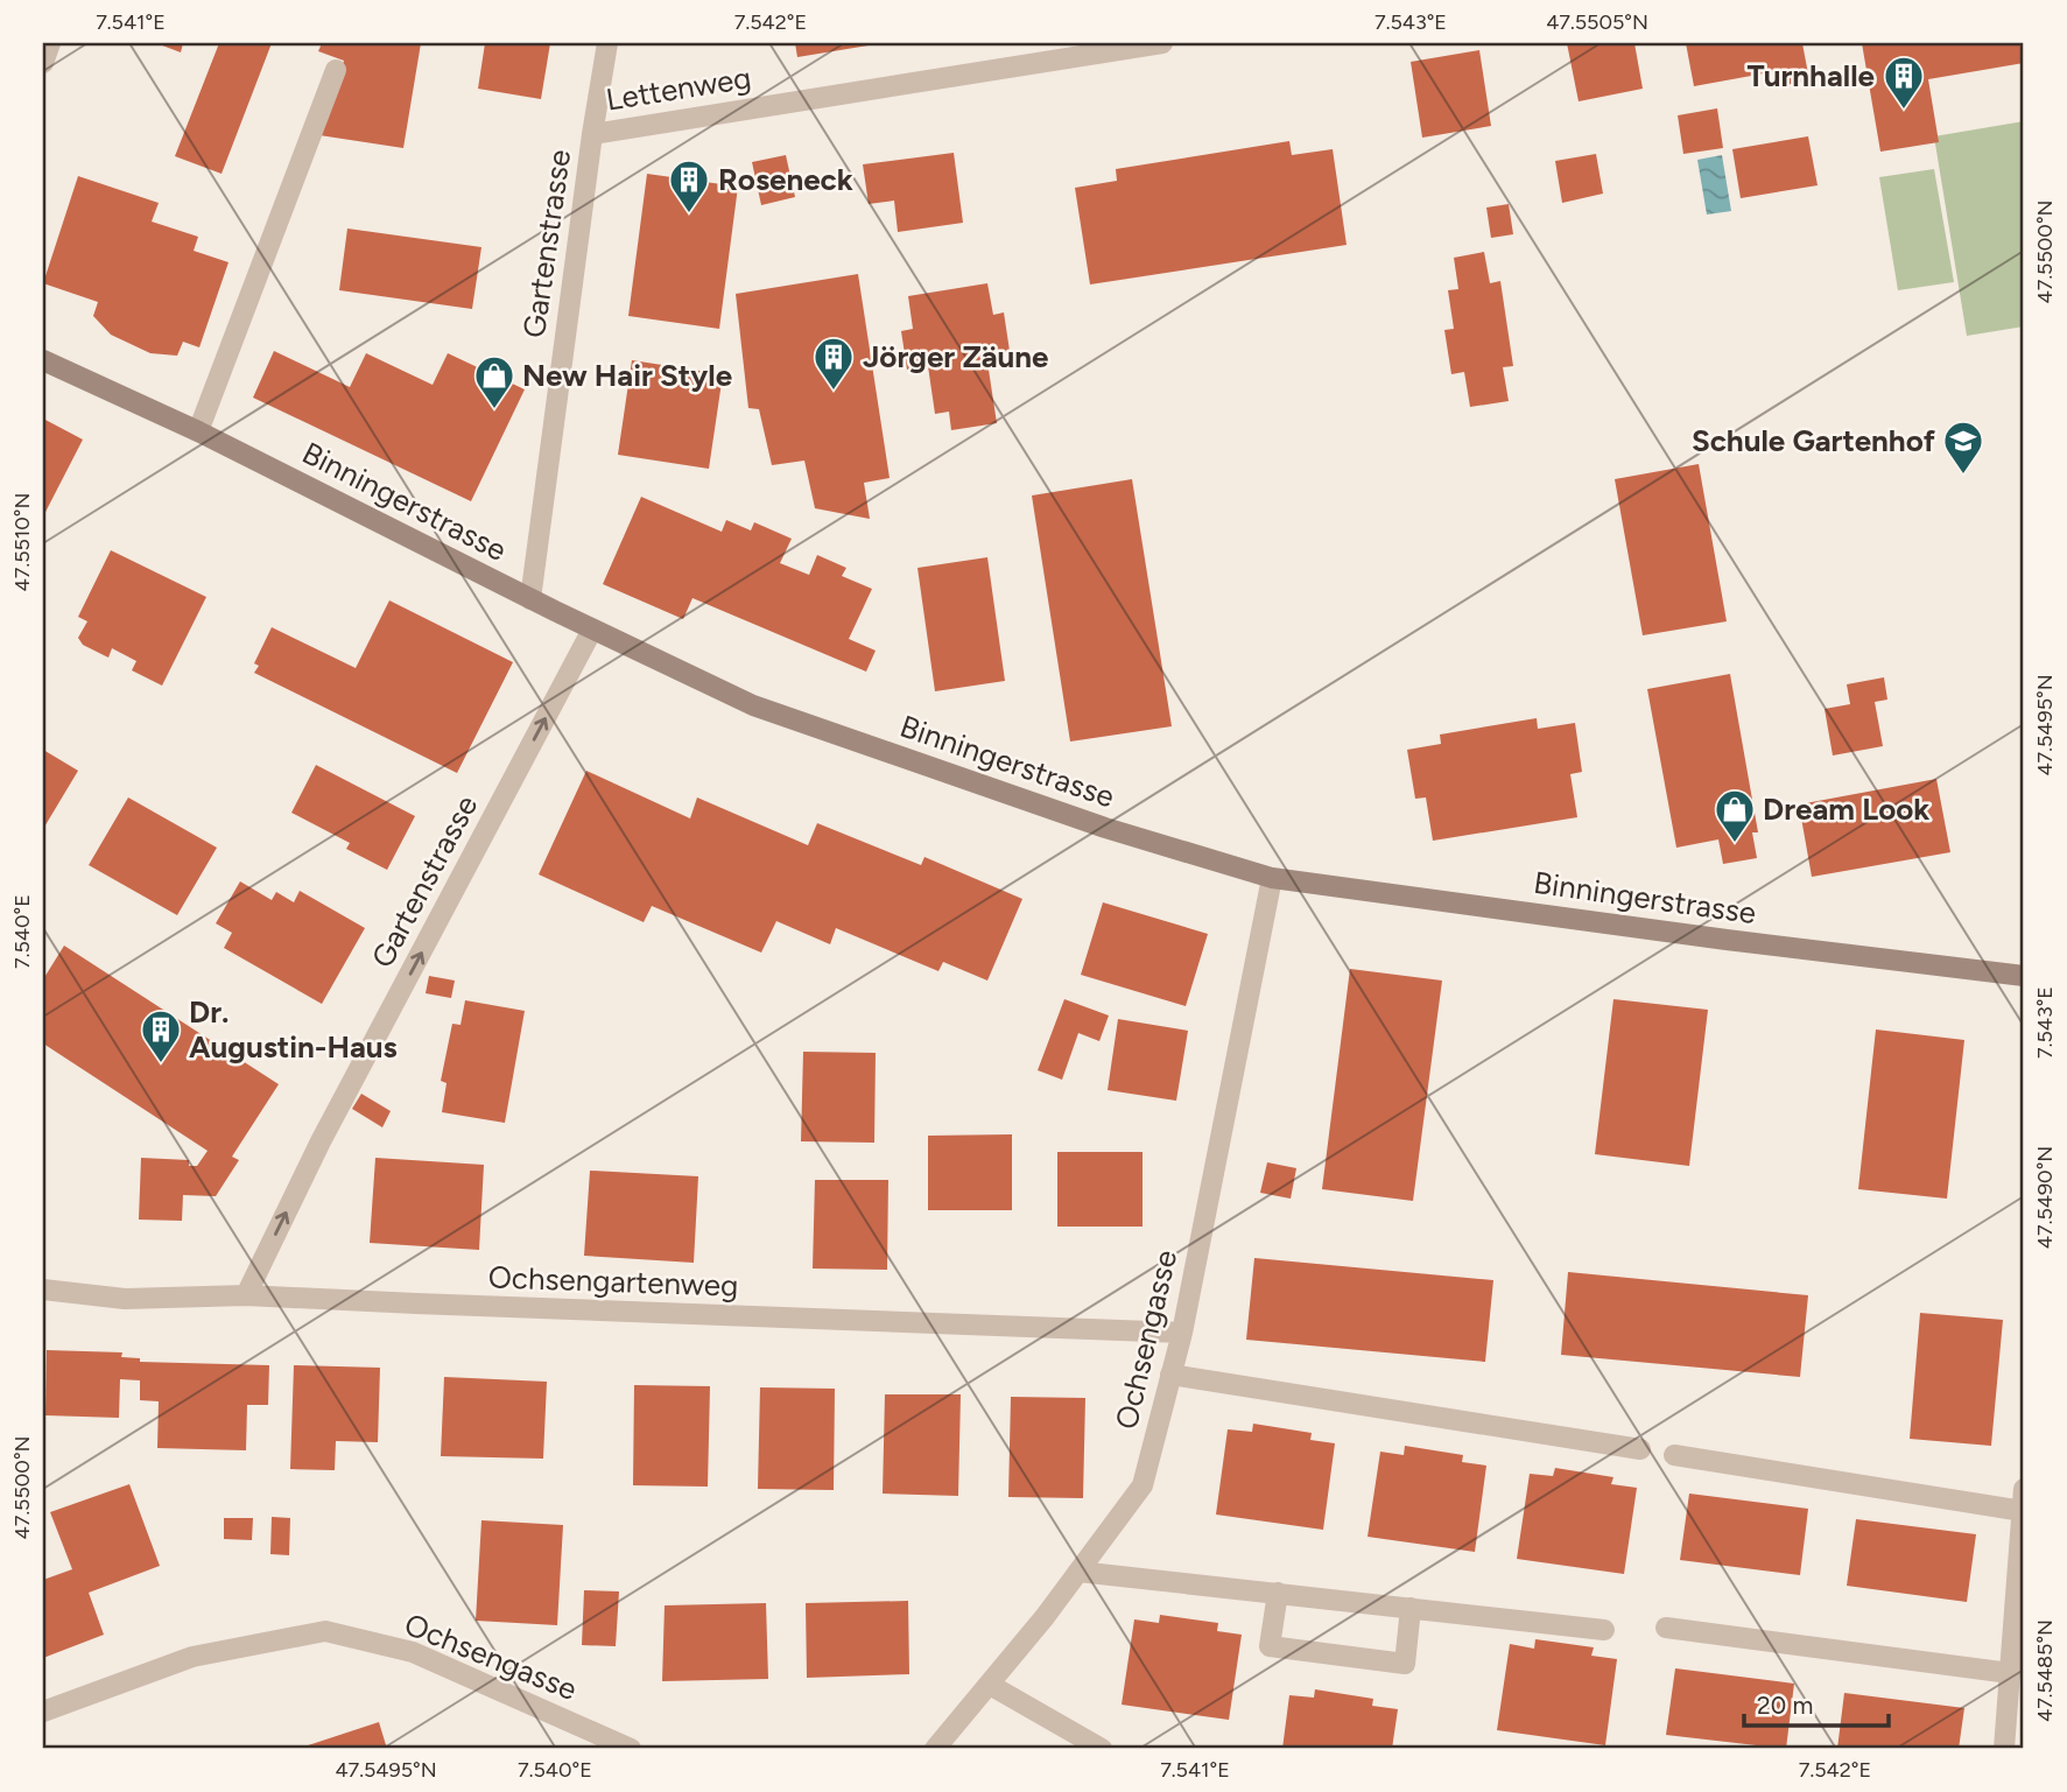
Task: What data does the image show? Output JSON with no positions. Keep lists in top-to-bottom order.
{
  "streets": {
    "street": [
      "Lettenweg",
      "Gartenstrasse",
      "Binningerstrasse",
      "Ochsengartenweg",
      "Ochsengasse"
    ]
  },
  "crossings": [
    ["Lettenweg", "Gartenstrasse"],
    ["Gartenstrasse", "Binningerstrasse"],
    ["Gartenstrasse", "Ochsengartenweg"],
    ["Binningerstrasse", "Ochsengasse"],
    ["Ochsengartenweg", "Ochsengasse"]
  ],
  "one_way": ["Gartenstrasse"],
  "places": {
    "building": [
      "Turnhalle",
      "Roseneck",
      "Jörger Zäune",
      "Dr. Augustin-Haus"
    ],
    "shop": ["New Hair Style", "Dream Look"],
    "school or university": ["Schule Gartenhof"]
  },
  "scale_bar": "20 m",
  "coordinates": [
    "7.541°E",
    "7.542°E",
    "7.543°E",
    "47.5505°N",
    "47.5500°N",
    "47.5510°N",
    "47.5495°N",
    "7.540°E",
    "47.5490°N",
    "47.5485°N"
  ]
}
